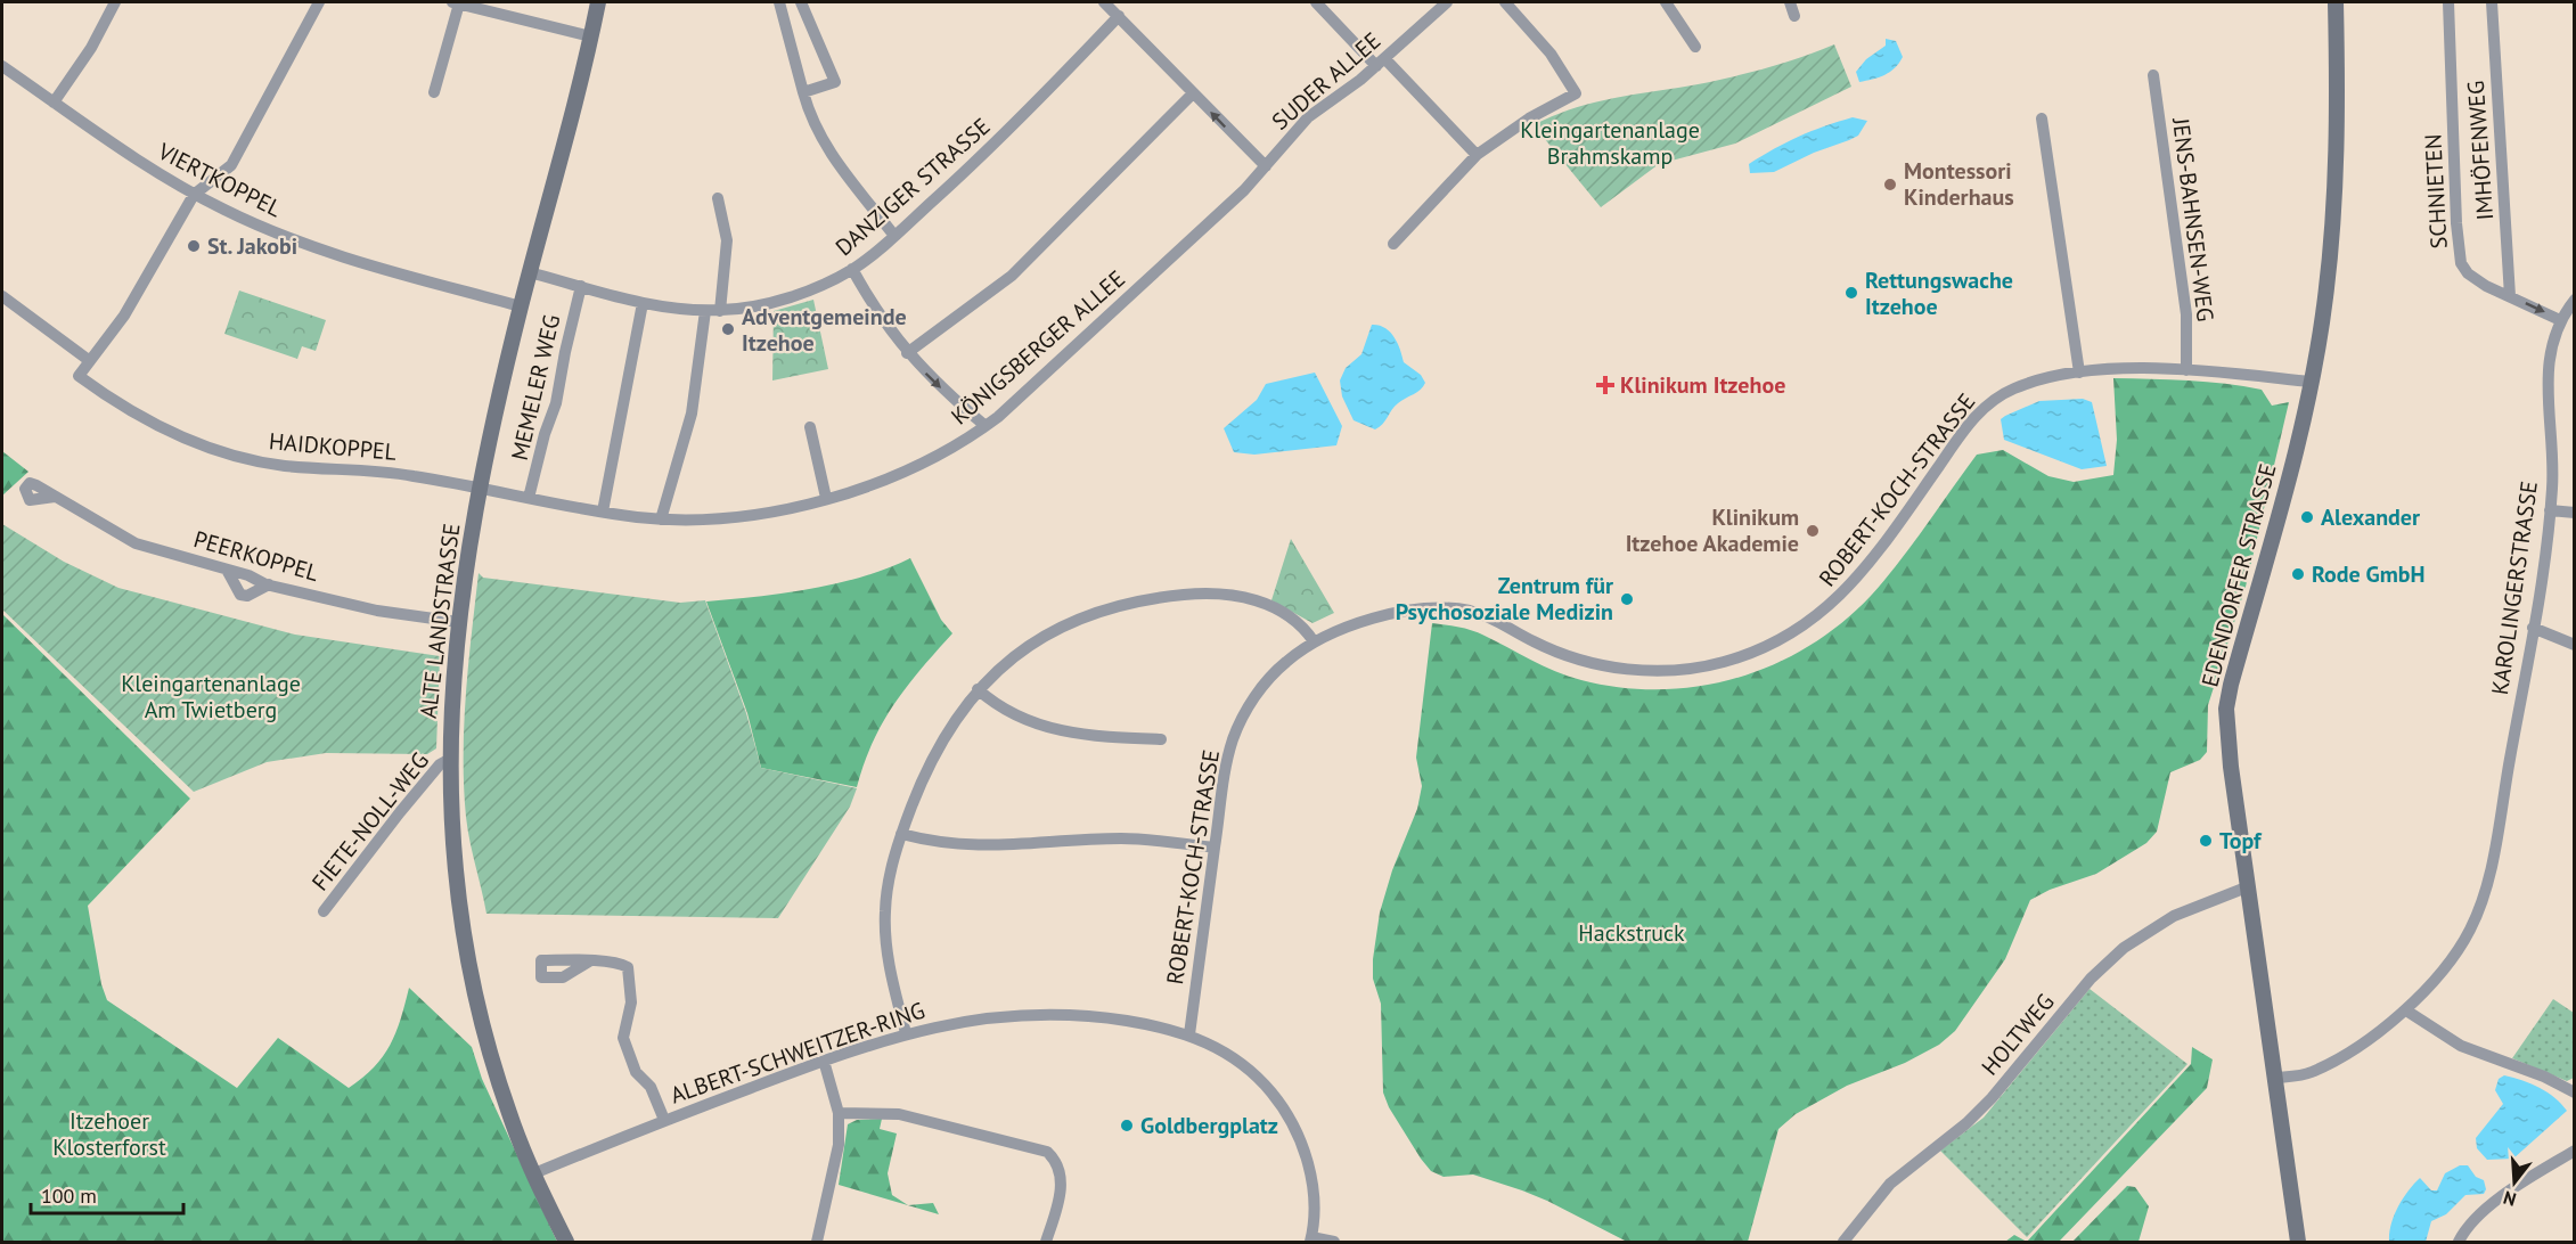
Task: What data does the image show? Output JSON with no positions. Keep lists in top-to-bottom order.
{
  "streets": {
    "street": [
      "SUDER ALLEE",
      "IMHÖFENWEG",
      "VIERTKOPPEL",
      "DANZIGER STRASSE",
      "SCHNIETEN",
      "JENS-BAHNSEN-WEG",
      "KÖNIGSBERGER ALLEE",
      "MEMELER WEG",
      "HAIDKOPPEL",
      "ROBERT-KOCH-STRASSE",
      "PEERKOPPEL",
      "EDENDORFER STRASSE",
      "KAROLINGERSTRASSE",
      "ALTE LANDSTRASSE",
      "FIETE-NOLL-WEG",
      "HOLTWEG",
      "ALBERT-SCHWEITZER-RING"
    ]
  },
  "crossings": [
    ["SUDER ALLEE", "KÖNIGSBERGER ALLEE"],
    ["IMHÖFENWEG", "SCHNIETEN"],
    ["VIERTKOPPEL", "ALTE LANDSTRASSE"],
    ["DANZIGER STRASSE", "MEMELER WEG"],
    ["DANZIGER STRASSE", "ALTE LANDSTRASSE"],
    ["SCHNIETEN", "KAROLINGERSTRASSE"],
    ["JENS-BAHNSEN-WEG", "ROBERT-KOCH-STRASSE"],
    ["KÖNIGSBERGER ALLEE", "MEMELER WEG"],
    ["KÖNIGSBERGER ALLEE", "HAIDKOPPEL"],
    ["KÖNIGSBERGER ALLEE", "ALTE LANDSTRASSE"],
    ["HAIDKOPPEL", "ALTE LANDSTRASSE"],
    ["ROBERT-KOCH-STRASSE", "EDENDORFER STRASSE"],
    ["ROBERT-KOCH-STRASSE", "ALBERT-SCHWEITZER-RING"],
    ["PEERKOPPEL", "ALTE LANDSTRASSE"],
    ["EDENDORFER STRASSE", "KAROLINGERSTRASSE"],
    ["EDENDORFER STRASSE", "HOLTWEG"],
    ["ALTE LANDSTRASSE", "FIETE-NOLL-WEG"],
    ["ALTE LANDSTRASSE", "ALBERT-SCHWEITZER-RING"]
  ],
  "parks": [
    "Kleingartenanlage Brahmskamp",
    "Kleingartenanlage Am Twietberg",
    "Hackstruck",
    "Itzehoer Klosterforst"
  ],
  "places": {
    "other": [
      "Montessori Kinderhaus",
      "St. Jakobi",
      "Rettungswache Itzehoe",
      "Adventgemeinde Itzehoe",
      "Alexander",
      "Klinikum Itzehoe Akademie",
      "Rode GmbH",
      "Zentrum für Psychosoziale Medizin",
      "Topf",
      "Goldbergplatz"
    ],
    "health": ["Klinikum Itzehoe"]
  },
  "scale_bar": "100 m",
  "north": "bottom"
}
